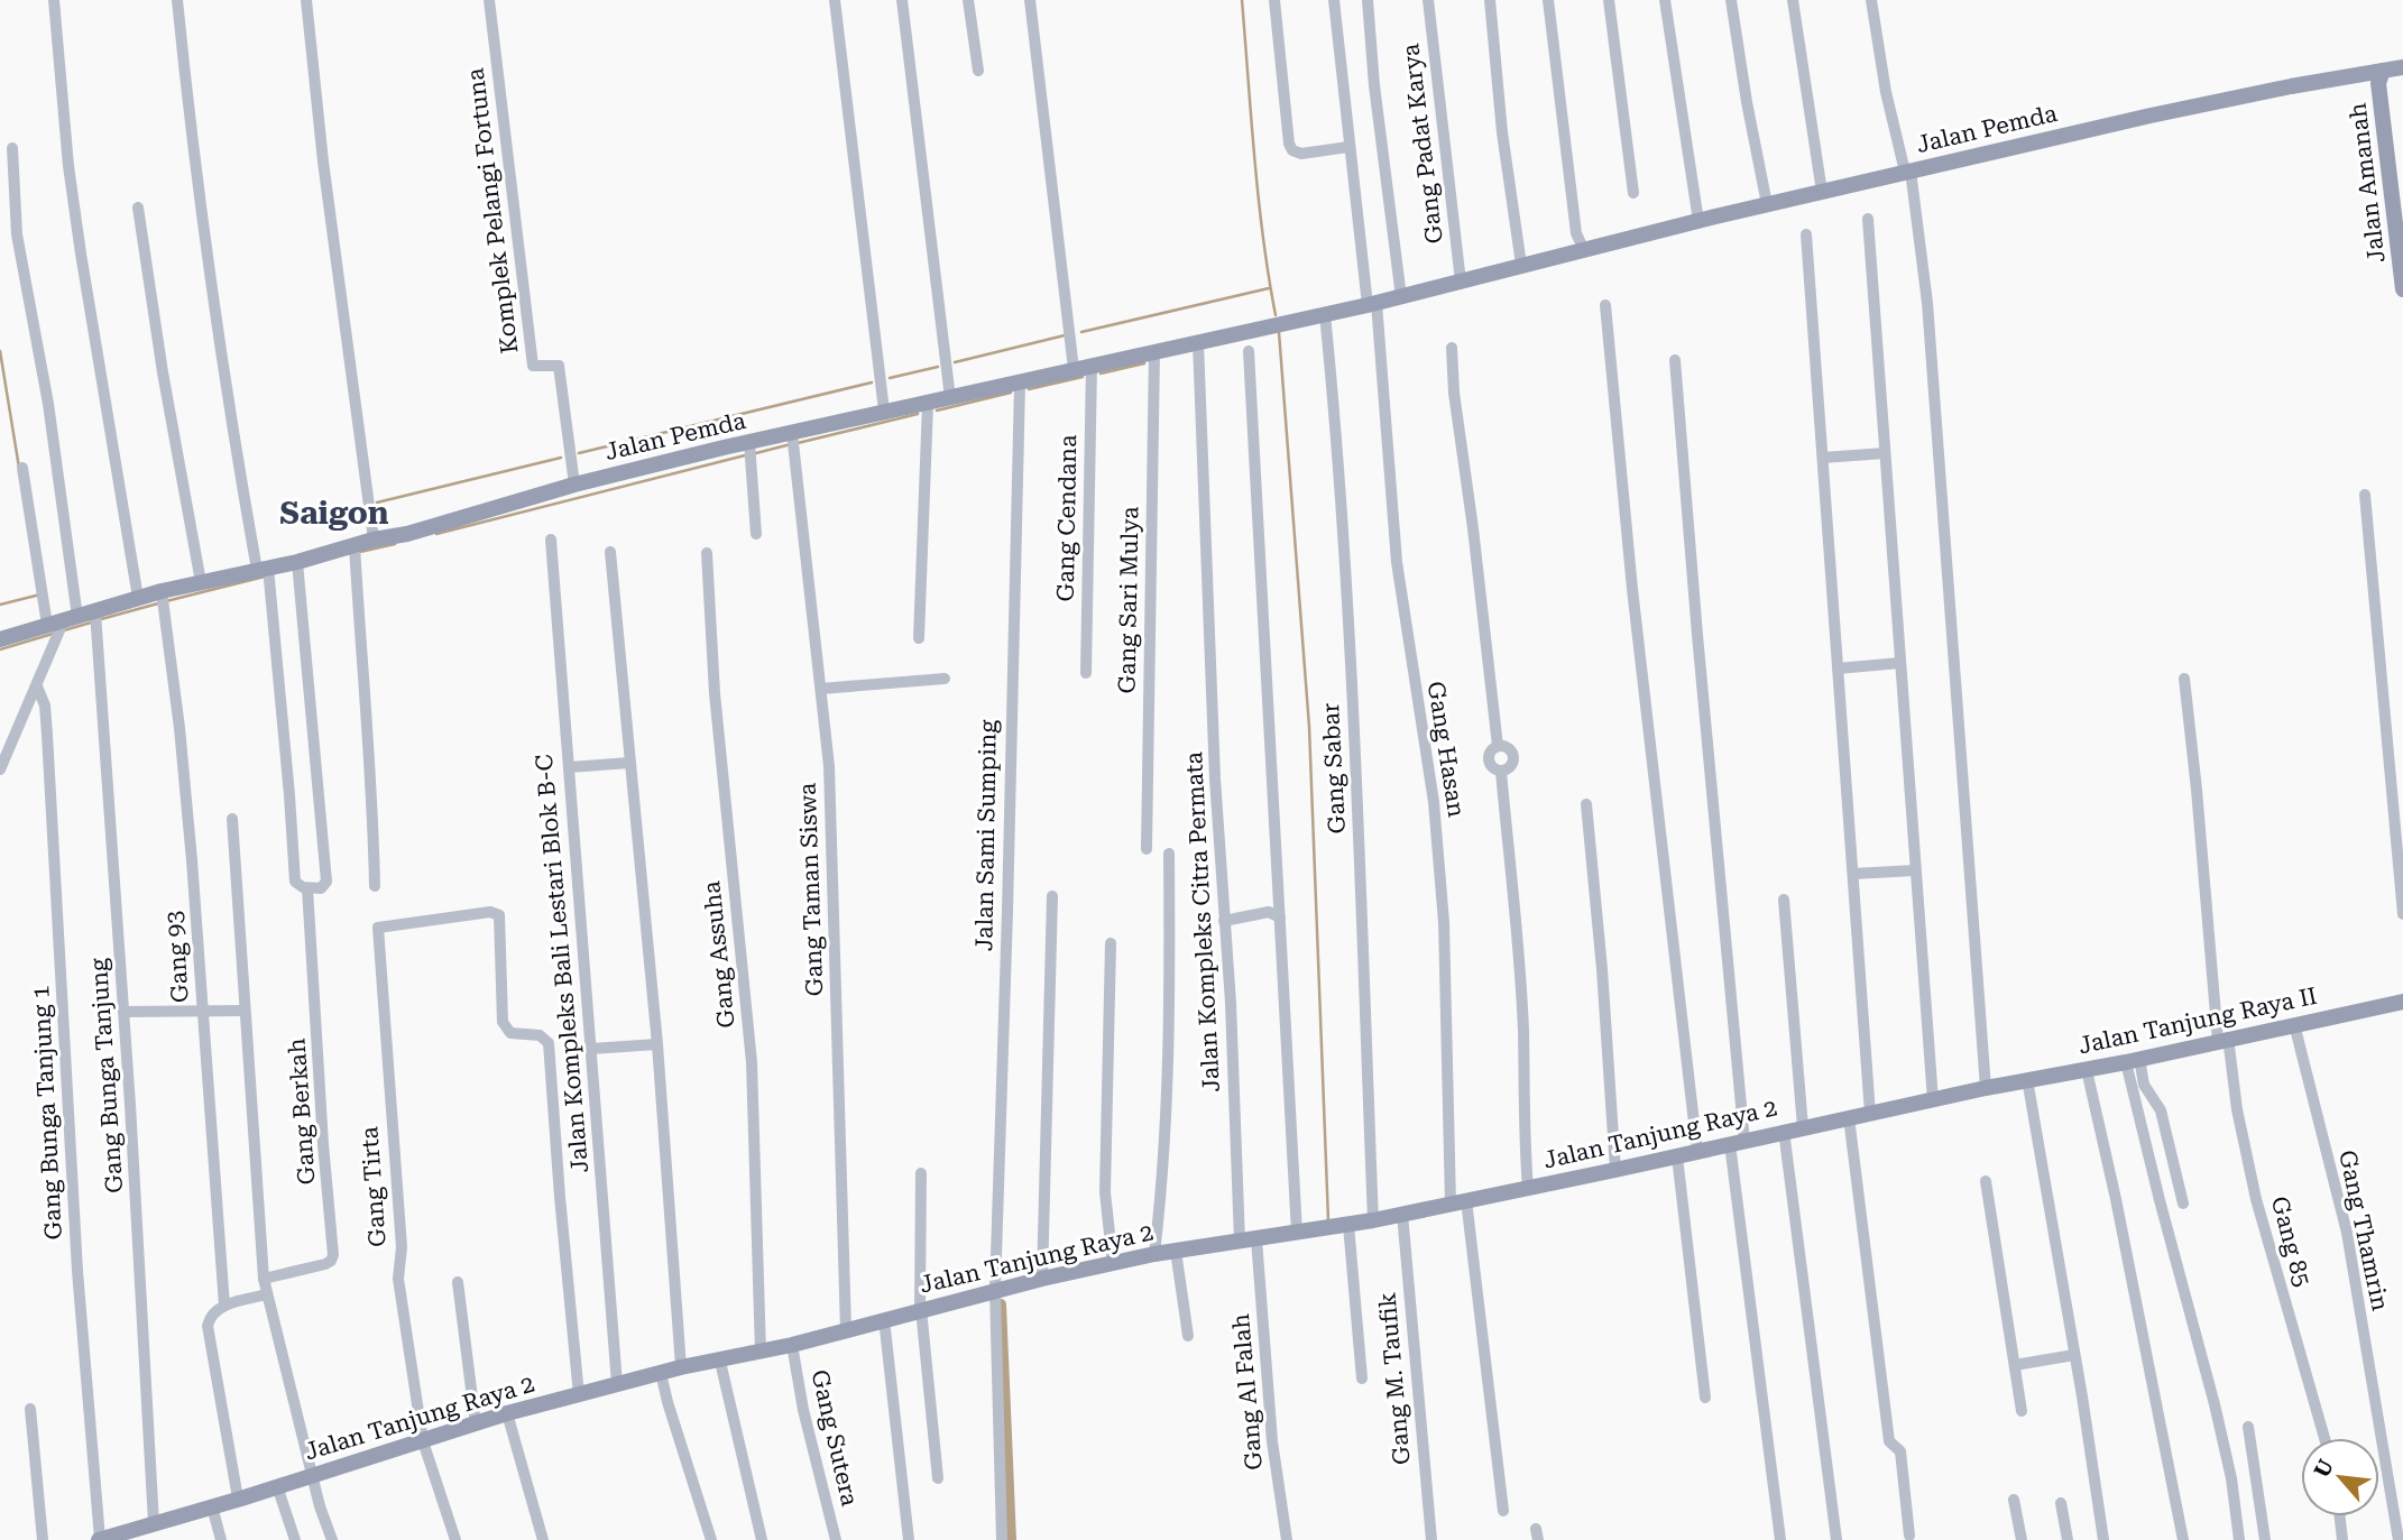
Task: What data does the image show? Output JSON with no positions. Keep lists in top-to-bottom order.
{
  "streets": {
    "street": [
      "Jalan Pemda",
      "Gang Padat Karya",
      "Jalan Amanah",
      "Komplek Pelangi Fortuna",
      "Gang Cendana",
      "Gang Sari Mulya",
      "Gang Hasan",
      "Gang Sabar",
      "Jalan Sami Sumping",
      "Gang Taman Siswa",
      "Jalan Kompleks Citra Permata",
      "Gang Assuha",
      "Gang 93",
      "Jalan Kompleks Bali Lestari Blok B-C",
      "Jalan Tanjung Raya II",
      "Gang Bunga Tanjung",
      "Gang Berkah",
      "Gang Bunga Tanjung 1",
      "Jalan Tanjung Raya 2",
      "Gang Tirta",
      "Gang Thamrin",
      "Gang 85",
      "Gang M. Taufik",
      "Gang Al Falah",
      "Gang Sutera"
    ]
  },
  "crossings": [
    ["Jalan Pemda", "Gang Padat Karya"],
    ["Jalan Pemda", "Jalan Amanah"],
    ["Jalan Pemda", "Komplek Pelangi Fortuna"],
    ["Jalan Pemda", "Gang Cendana"],
    ["Jalan Pemda", "Gang Sari Mulya"],
    ["Jalan Pemda", "Gang Hasan"],
    ["Jalan Pemda", "Gang Sabar"],
    ["Jalan Pemda", "Jalan Sami Sumping"],
    ["Jalan Pemda", "Gang Taman Siswa"],
    ["Jalan Pemda", "Jalan Kompleks Citra Permata"],
    ["Jalan Pemda", "Gang 93"],
    ["Jalan Pemda", "Gang Bunga Tanjung"],
    ["Jalan Pemda", "Gang Berkah"],
    ["Gang Hasan", "Jalan Tanjung Raya 2"],
    ["Gang Sabar", "Jalan Tanjung Raya 2"],
    ["Jalan Sami Sumping", "Jalan Tanjung Raya 2"],
    ["Gang Taman Siswa", "Jalan Tanjung Raya 2"],
    ["Jalan Kompleks Citra Permata", "Jalan Tanjung Raya 2"],
    ["Jalan Kompleks Citra Permata", "Gang Al Falah"],
    ["Gang Assuha", "Jalan Tanjung Raya 2"],
    ["Jalan Kompleks Bali Lestari Blok B-C", "Jalan Tanjung Raya 2"],
    ["Jalan Tanjung Raya II", "Jalan Tanjung Raya 2"],
    ["Jalan Tanjung Raya II", "Gang Thamrin"],
    ["Jalan Tanjung Raya II", "Gang 85"],
    ["Gang Bunga Tanjung", "Jalan Tanjung Raya 2"],
    ["Gang Bunga Tanjung 1", "Jalan Tanjung Raya 2"],
    ["Jalan Tanjung Raya 2", "Gang Tirta"],
    ["Jalan Tanjung Raya 2", "Gang M. Taufik"],
    ["Jalan Tanjung Raya 2", "Gang Al Falah"],
    ["Jalan Tanjung Raya 2", "Gang Sutera"]
  ],
  "districts": ["Saigon"],
  "north": "top left"
}
